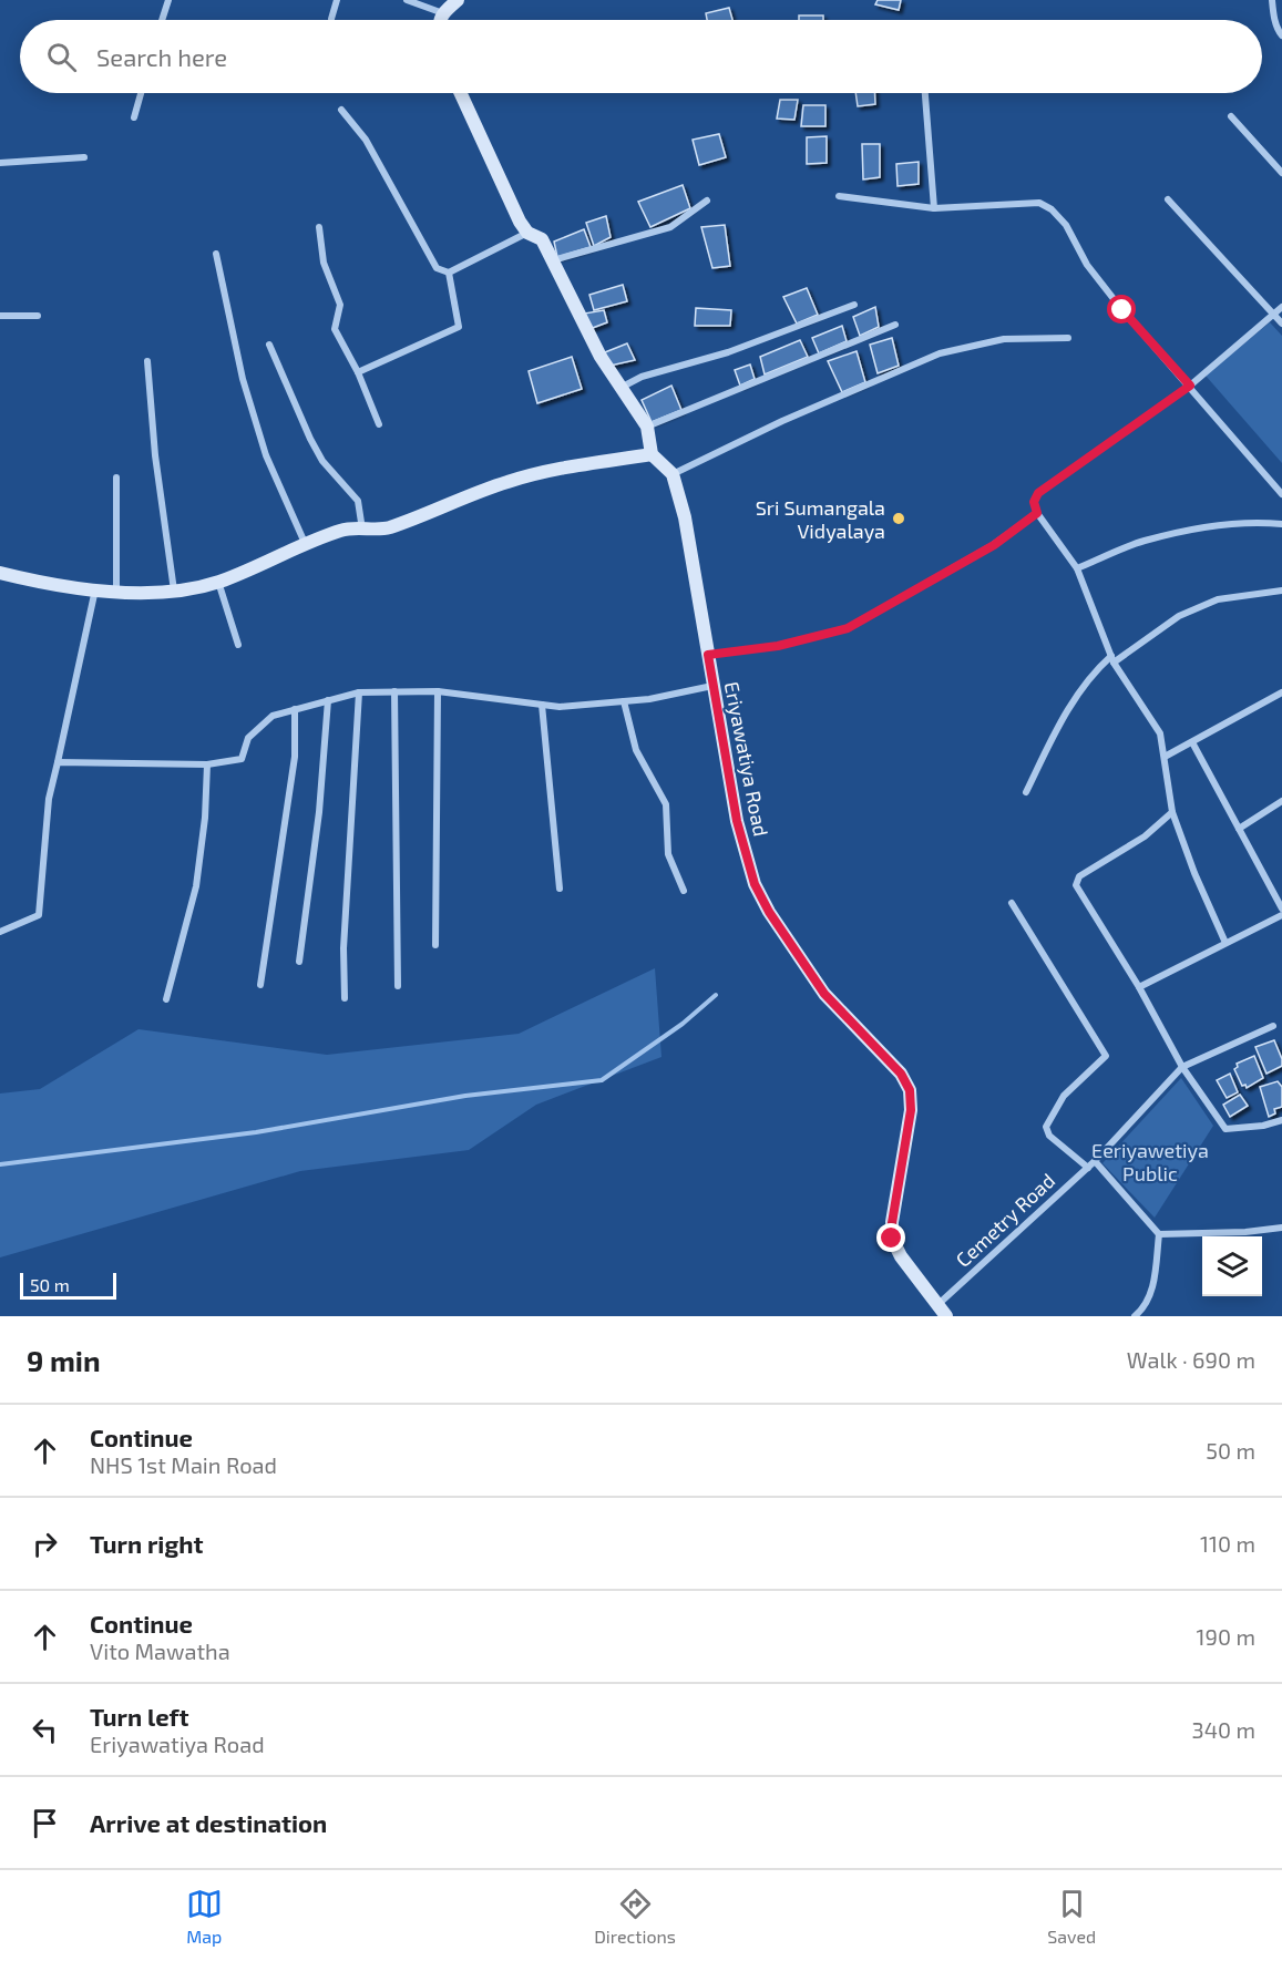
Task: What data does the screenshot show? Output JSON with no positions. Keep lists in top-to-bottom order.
{
  "streets": {
    "street": ["Eriyawatiya Road", "Cemetry Road"]
  },
  "crossings": [
    ["Eriyawatiya Road", "Cemetry Road"]
  ],
  "parks": ["Eeriyawetiya Public"],
  "places": ["Sri Sumangala Vidyalaya"],
  "scale_bar": "50 m",
  "page": {
    "search": "Search here",
    "scale": "50 m",
    "heading": ["9 min", "Walk · 690 m"],
    "list": [
      ["Continue", "NHS 1st Main Road", "50 m"],
      ["Turn right", "110 m"],
      ["Continue", "Vito Mawatha", "190 m"],
      ["Turn left", "Eriyawatiya Road", "340 m"],
      "Arrive at destination"
    ],
    "nav": ["Map", "Directions", "Saved"]
  }
}
